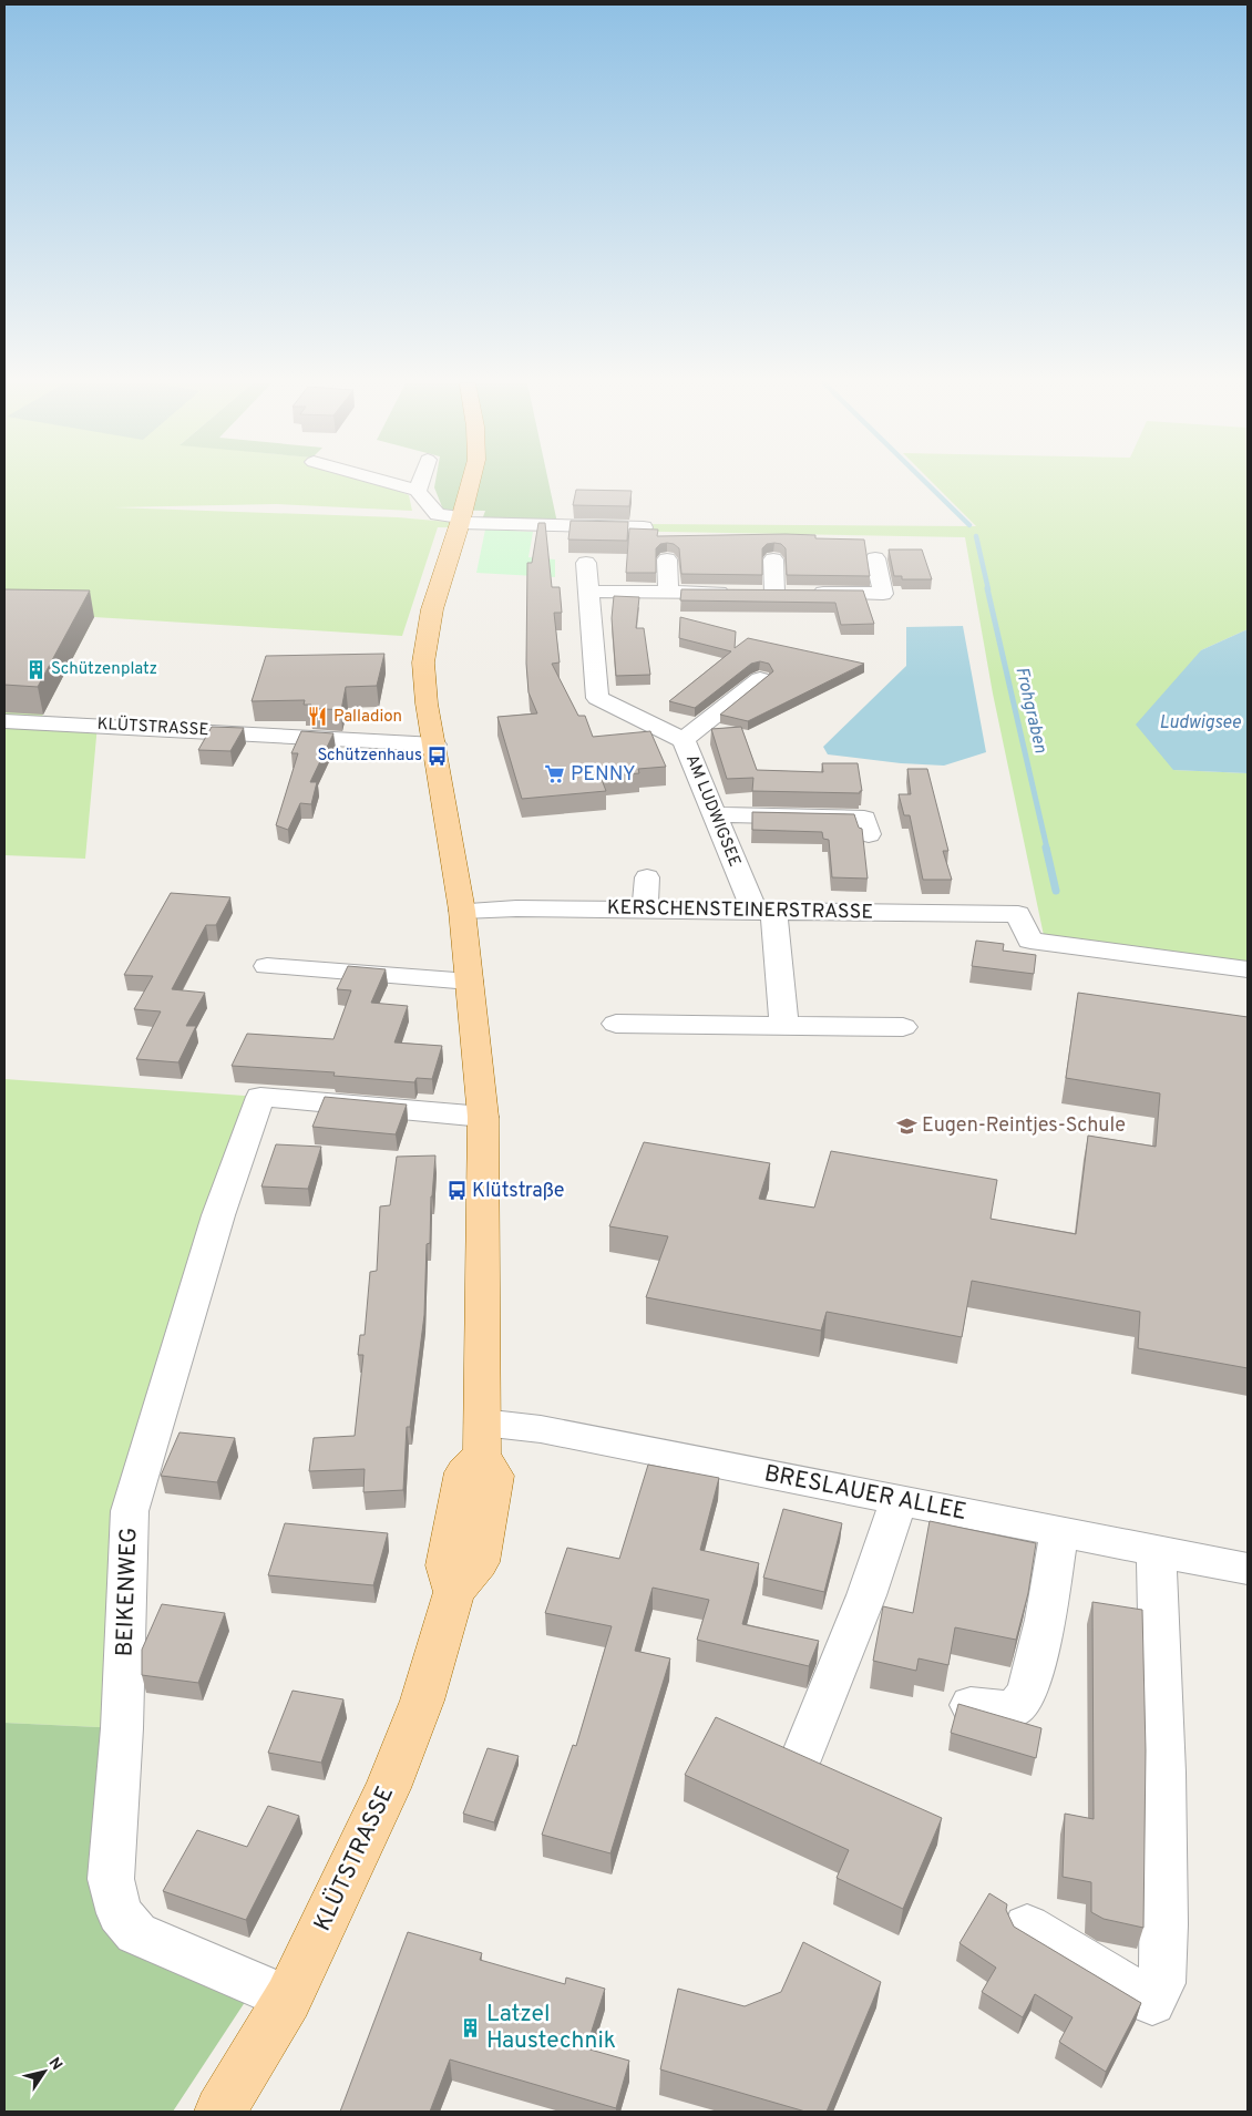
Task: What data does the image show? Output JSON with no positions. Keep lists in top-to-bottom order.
{
  "streets": {
    "main road": ["KLÜTSTRASSE"],
    "street": [
      "AM LUDWIGSEE",
      "KERSCHENSTEINERSTRASSE",
      "BRESLAUER ALLEE",
      "BEIKENWEG"
    ]
  },
  "crossings": [
    ["KLÜTSTRASSE", "KERSCHENSTEINERSTRASSE"],
    ["KLÜTSTRASSE", "BRESLAUER ALLEE"],
    ["KLÜTSTRASSE", "BEIKENWEG"],
    ["AM LUDWIGSEE", "KERSCHENSTEINERSTRASSE"]
  ],
  "water": ["Frohgraben", "Ludwigsee"],
  "places": {
    "building": ["Schützenplatz", "Latzel Haustechnik"],
    "restaurant": ["Palladion"],
    "bus stop": ["Schützenhaus", "Klütstraße"],
    "supermarket": ["PENNY"],
    "school or university": ["Eugen-Reintjes-Schule"]
  },
  "north": "top right"
}
